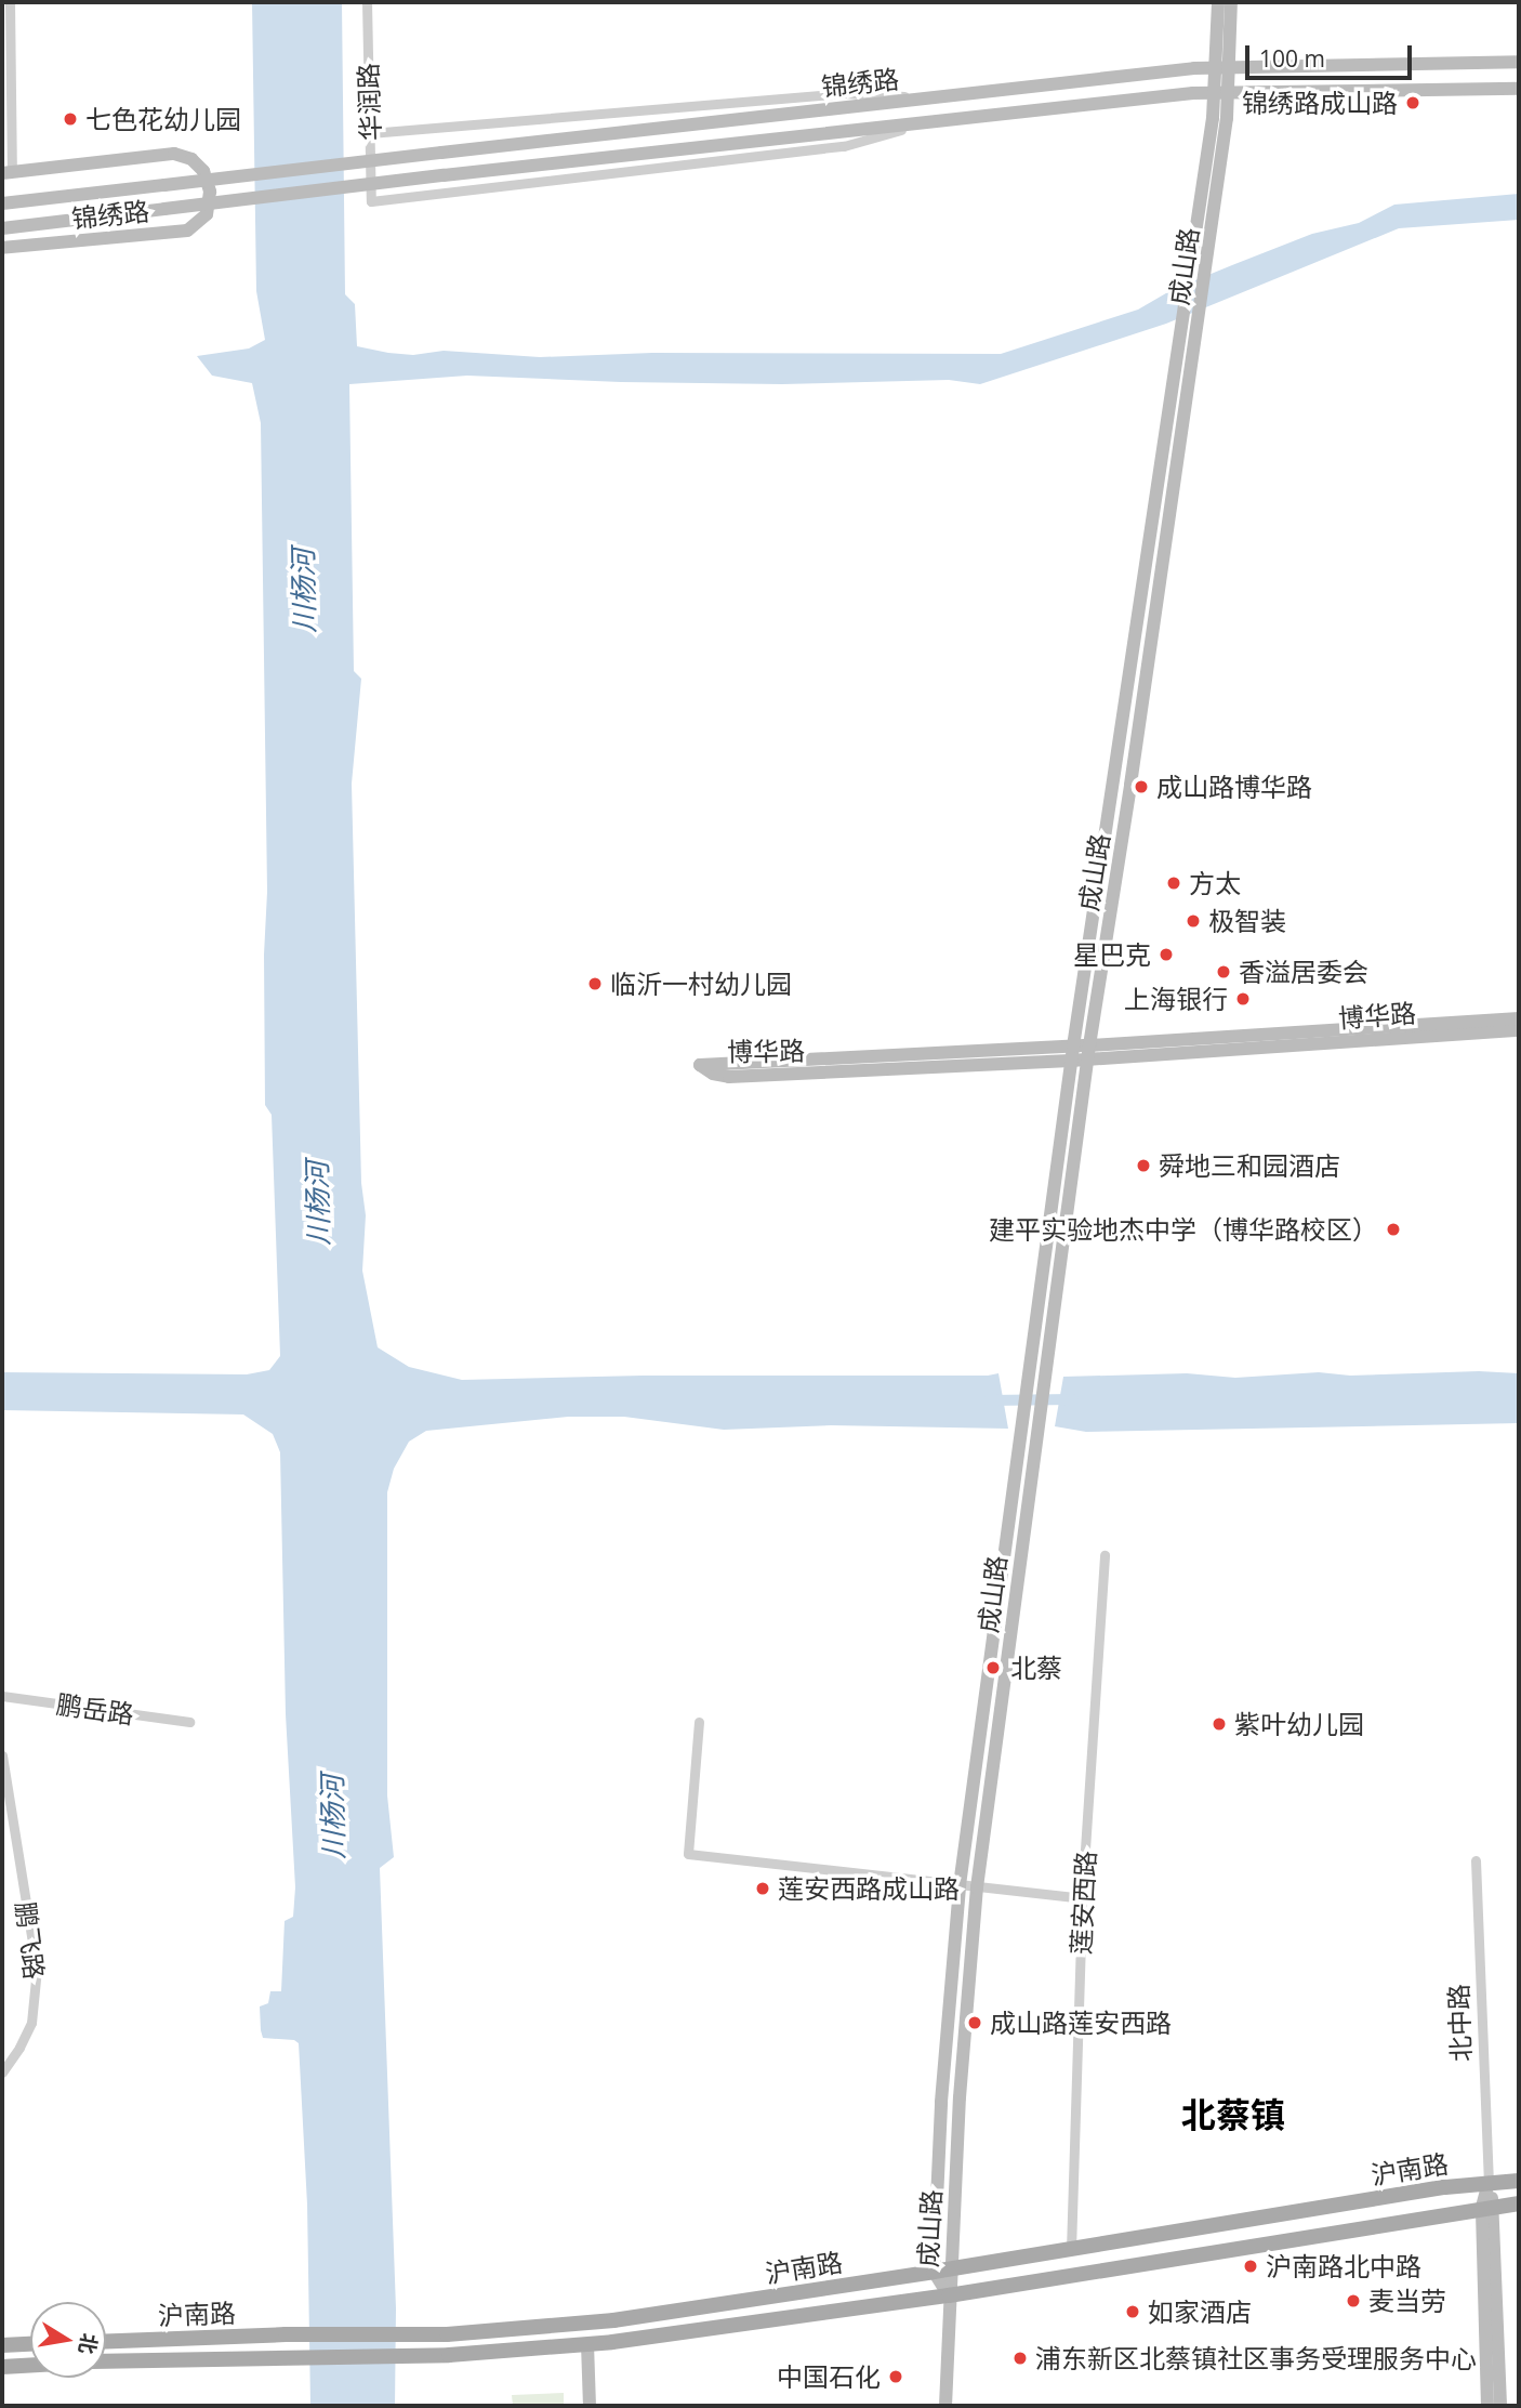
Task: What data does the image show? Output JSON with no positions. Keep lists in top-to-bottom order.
{
  "streets": {
    "main road": [
      "锦绣路",
      "成山路",
      "博华路",
      "北中路",
      "沪南路"
    ],
    "street": [
      "华润路",
      "鹏岳路",
      "莲安西路",
      "鹏飞路"
    ]
  },
  "crossings": [
    ["锦绣路", "华润路"],
    ["锦绣路", "成山路"],
    ["成山路", "博华路"],
    ["成山路", "沪南路"],
    ["莲安西路", "沪南路"],
    ["北中路", "沪南路"]
  ],
  "districts": ["北蔡镇"],
  "water": ["川杨河"],
  "places": [
    "锦绣路成山路",
    "七色花幼儿园",
    "成山路博华路",
    "方太",
    "极智装",
    "星巴克",
    "香溢居委会",
    "临沂一村幼儿园",
    "上海银行",
    "舜地三和园酒店",
    "建平实验地杰中学（博华路校区）",
    "北蔡",
    "紫叶幼儿园",
    "莲安西路成山路",
    "成山路莲安西路",
    "沪南路北中路",
    "麦当劳",
    "如家酒店",
    "浦东新区北蔡镇社区事务受理服务中心",
    "中国石化"
  ],
  "scale_bar": "100 m",
  "north": "right"
}
